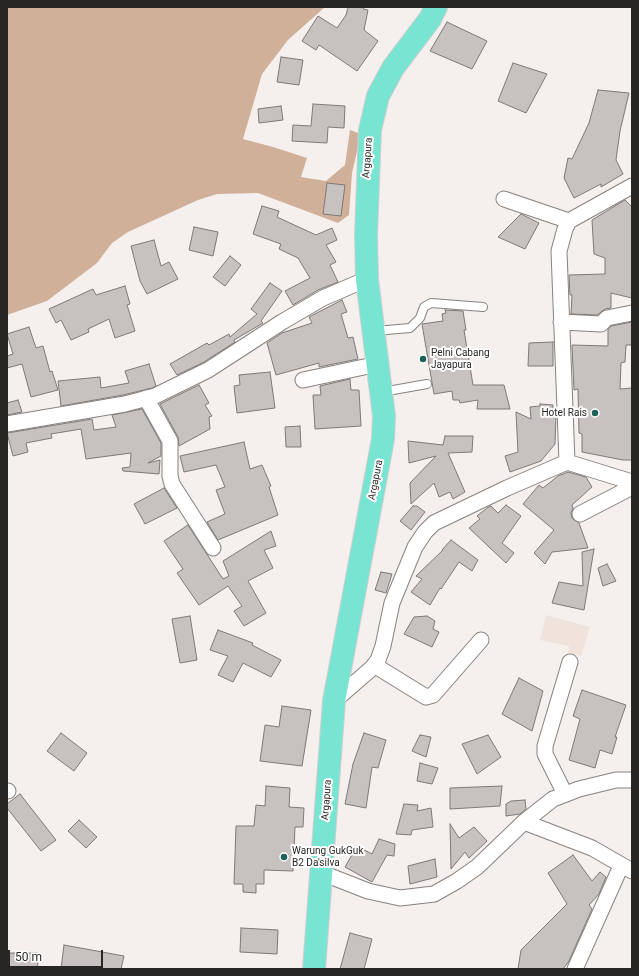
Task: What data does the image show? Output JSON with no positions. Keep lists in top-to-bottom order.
{
  "streets": {
    "highway": ["Argapura"]
  },
  "places": ["Pelni Cabang Jayapura", "Hotel Rais", "Warung GukGuk B2 Da'silva"],
  "scale_bar": "50 m"
}
